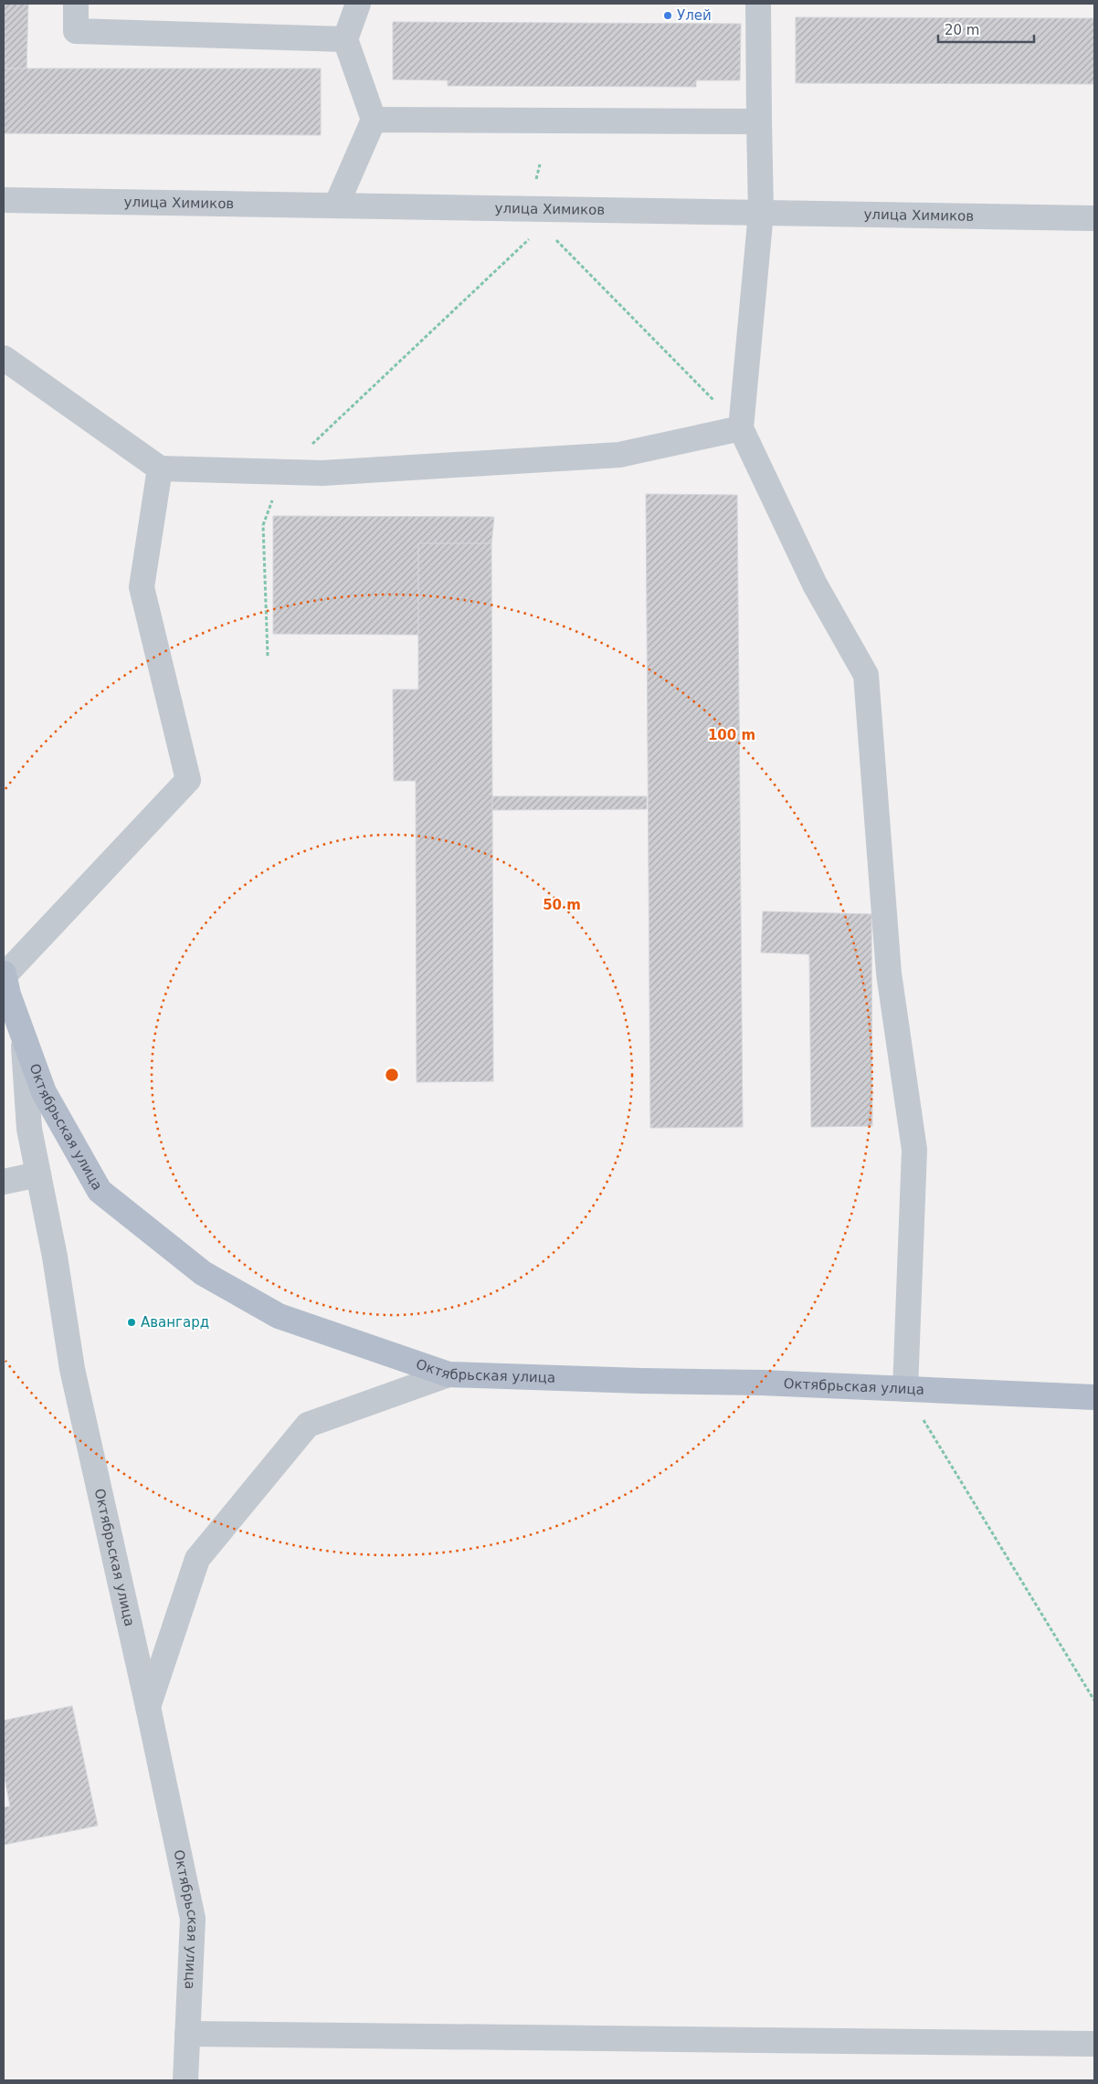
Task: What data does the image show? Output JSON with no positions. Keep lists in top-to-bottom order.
{
  "streets": {
    "main road": ["Октябрьская улица"],
    "street": ["улица Химиков"]
  },
  "places": ["Улей", "Авангард"],
  "scale_bar": "20 m",
  "rings": ["100 m", "50 m"]
}
